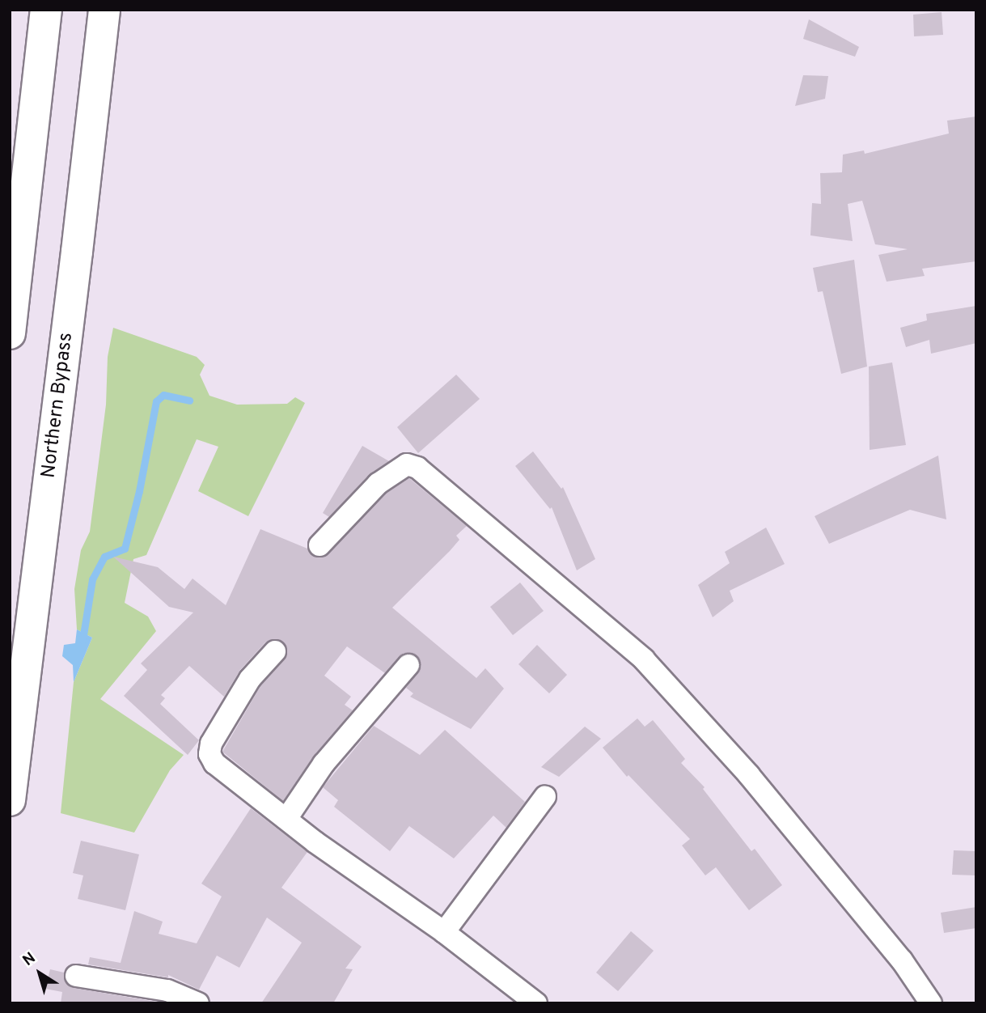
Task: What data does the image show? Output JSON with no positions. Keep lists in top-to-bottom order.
{
  "streets": {
    "highway": ["Northern Bypass"]
  },
  "north": "top left"
}
